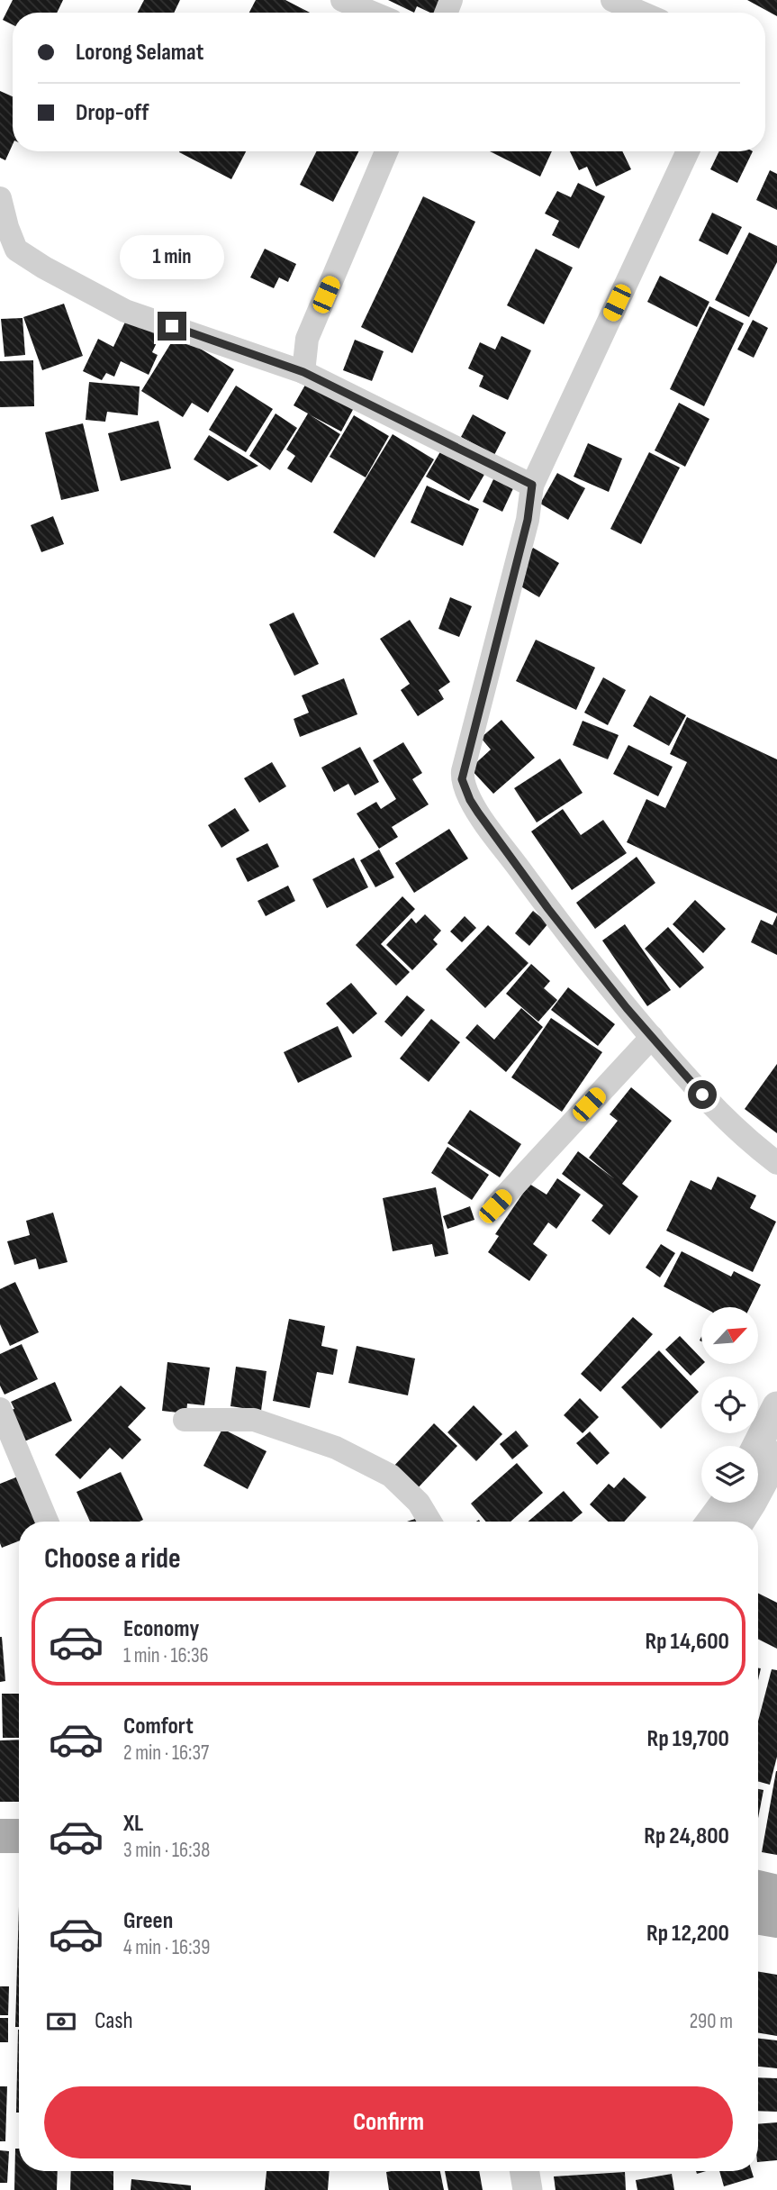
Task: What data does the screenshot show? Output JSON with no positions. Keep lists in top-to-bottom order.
{
  "north": "top right",
  "page": {
    "banner": ["Lorong Selamat", "Drop-off"],
    "bubble": "1 min",
    "heading": "Choose a ride",
    "list": [
      {
        "name": "Economy",
        "note": "1 min · 16:36",
        "value": "Rp 14,600"
      },
      {
        "name": "Comfort",
        "note": "2 min · 16:37",
        "value": "Rp 19,700"
      },
      {
        "name": "XL",
        "note": "3 min · 16:38",
        "value": "Rp 24,800"
      },
      {
        "name": "Green",
        "note": "4 min · 16:39",
        "value": "Rp 12,200"
      }
    ],
    "pay": ["Cash", "290 m"],
    "buttons": "Confirm"
  }
}
